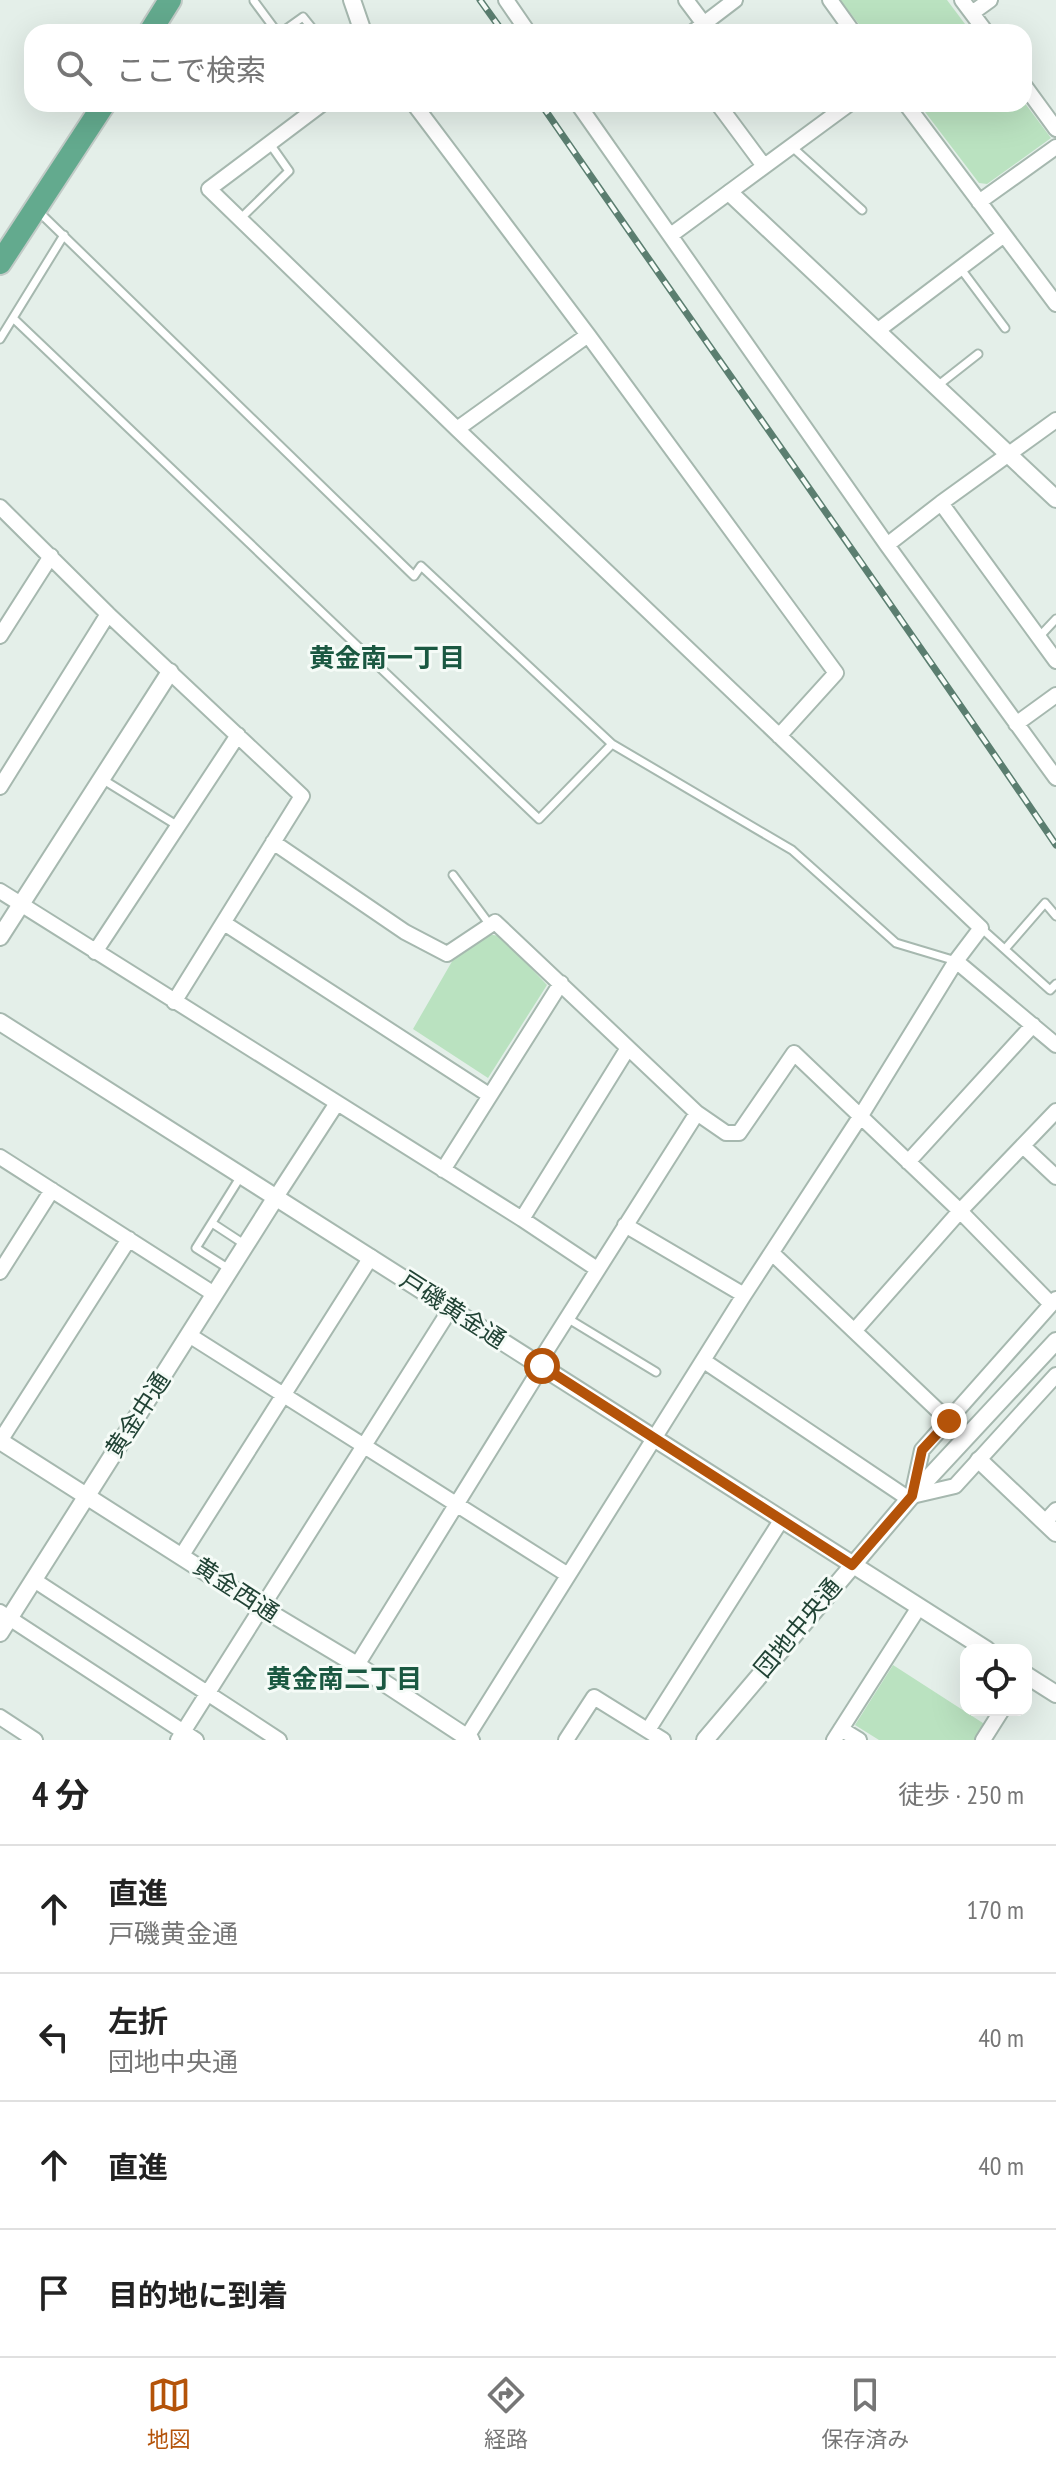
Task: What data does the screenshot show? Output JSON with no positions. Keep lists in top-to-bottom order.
{
  "streets": {
    "street": [
      "戸磯黄金通",
      "黄金中通",
      "黄金西通",
      "団地中央通"
    ]
  },
  "crossings": [
    ["戸磯黄金通", "黄金中通"],
    ["戸磯黄金通", "団地中央通"],
    ["黄金中通", "黄金西通"]
  ],
  "districts": ["黄金南一丁目", "黄金南二丁目"],
  "page": {
    "search": "ここで検索",
    "heading": ["4 分", "徒歩 · 250 m"],
    "list": [
      ["直進", "戸磯黄金通", "170 m"],
      ["左折", "団地中央通", "40 m"],
      ["直進", "40 m"],
      "目的地に到着"
    ],
    "nav": ["地図", "経路", "保存済み"]
  }
}
